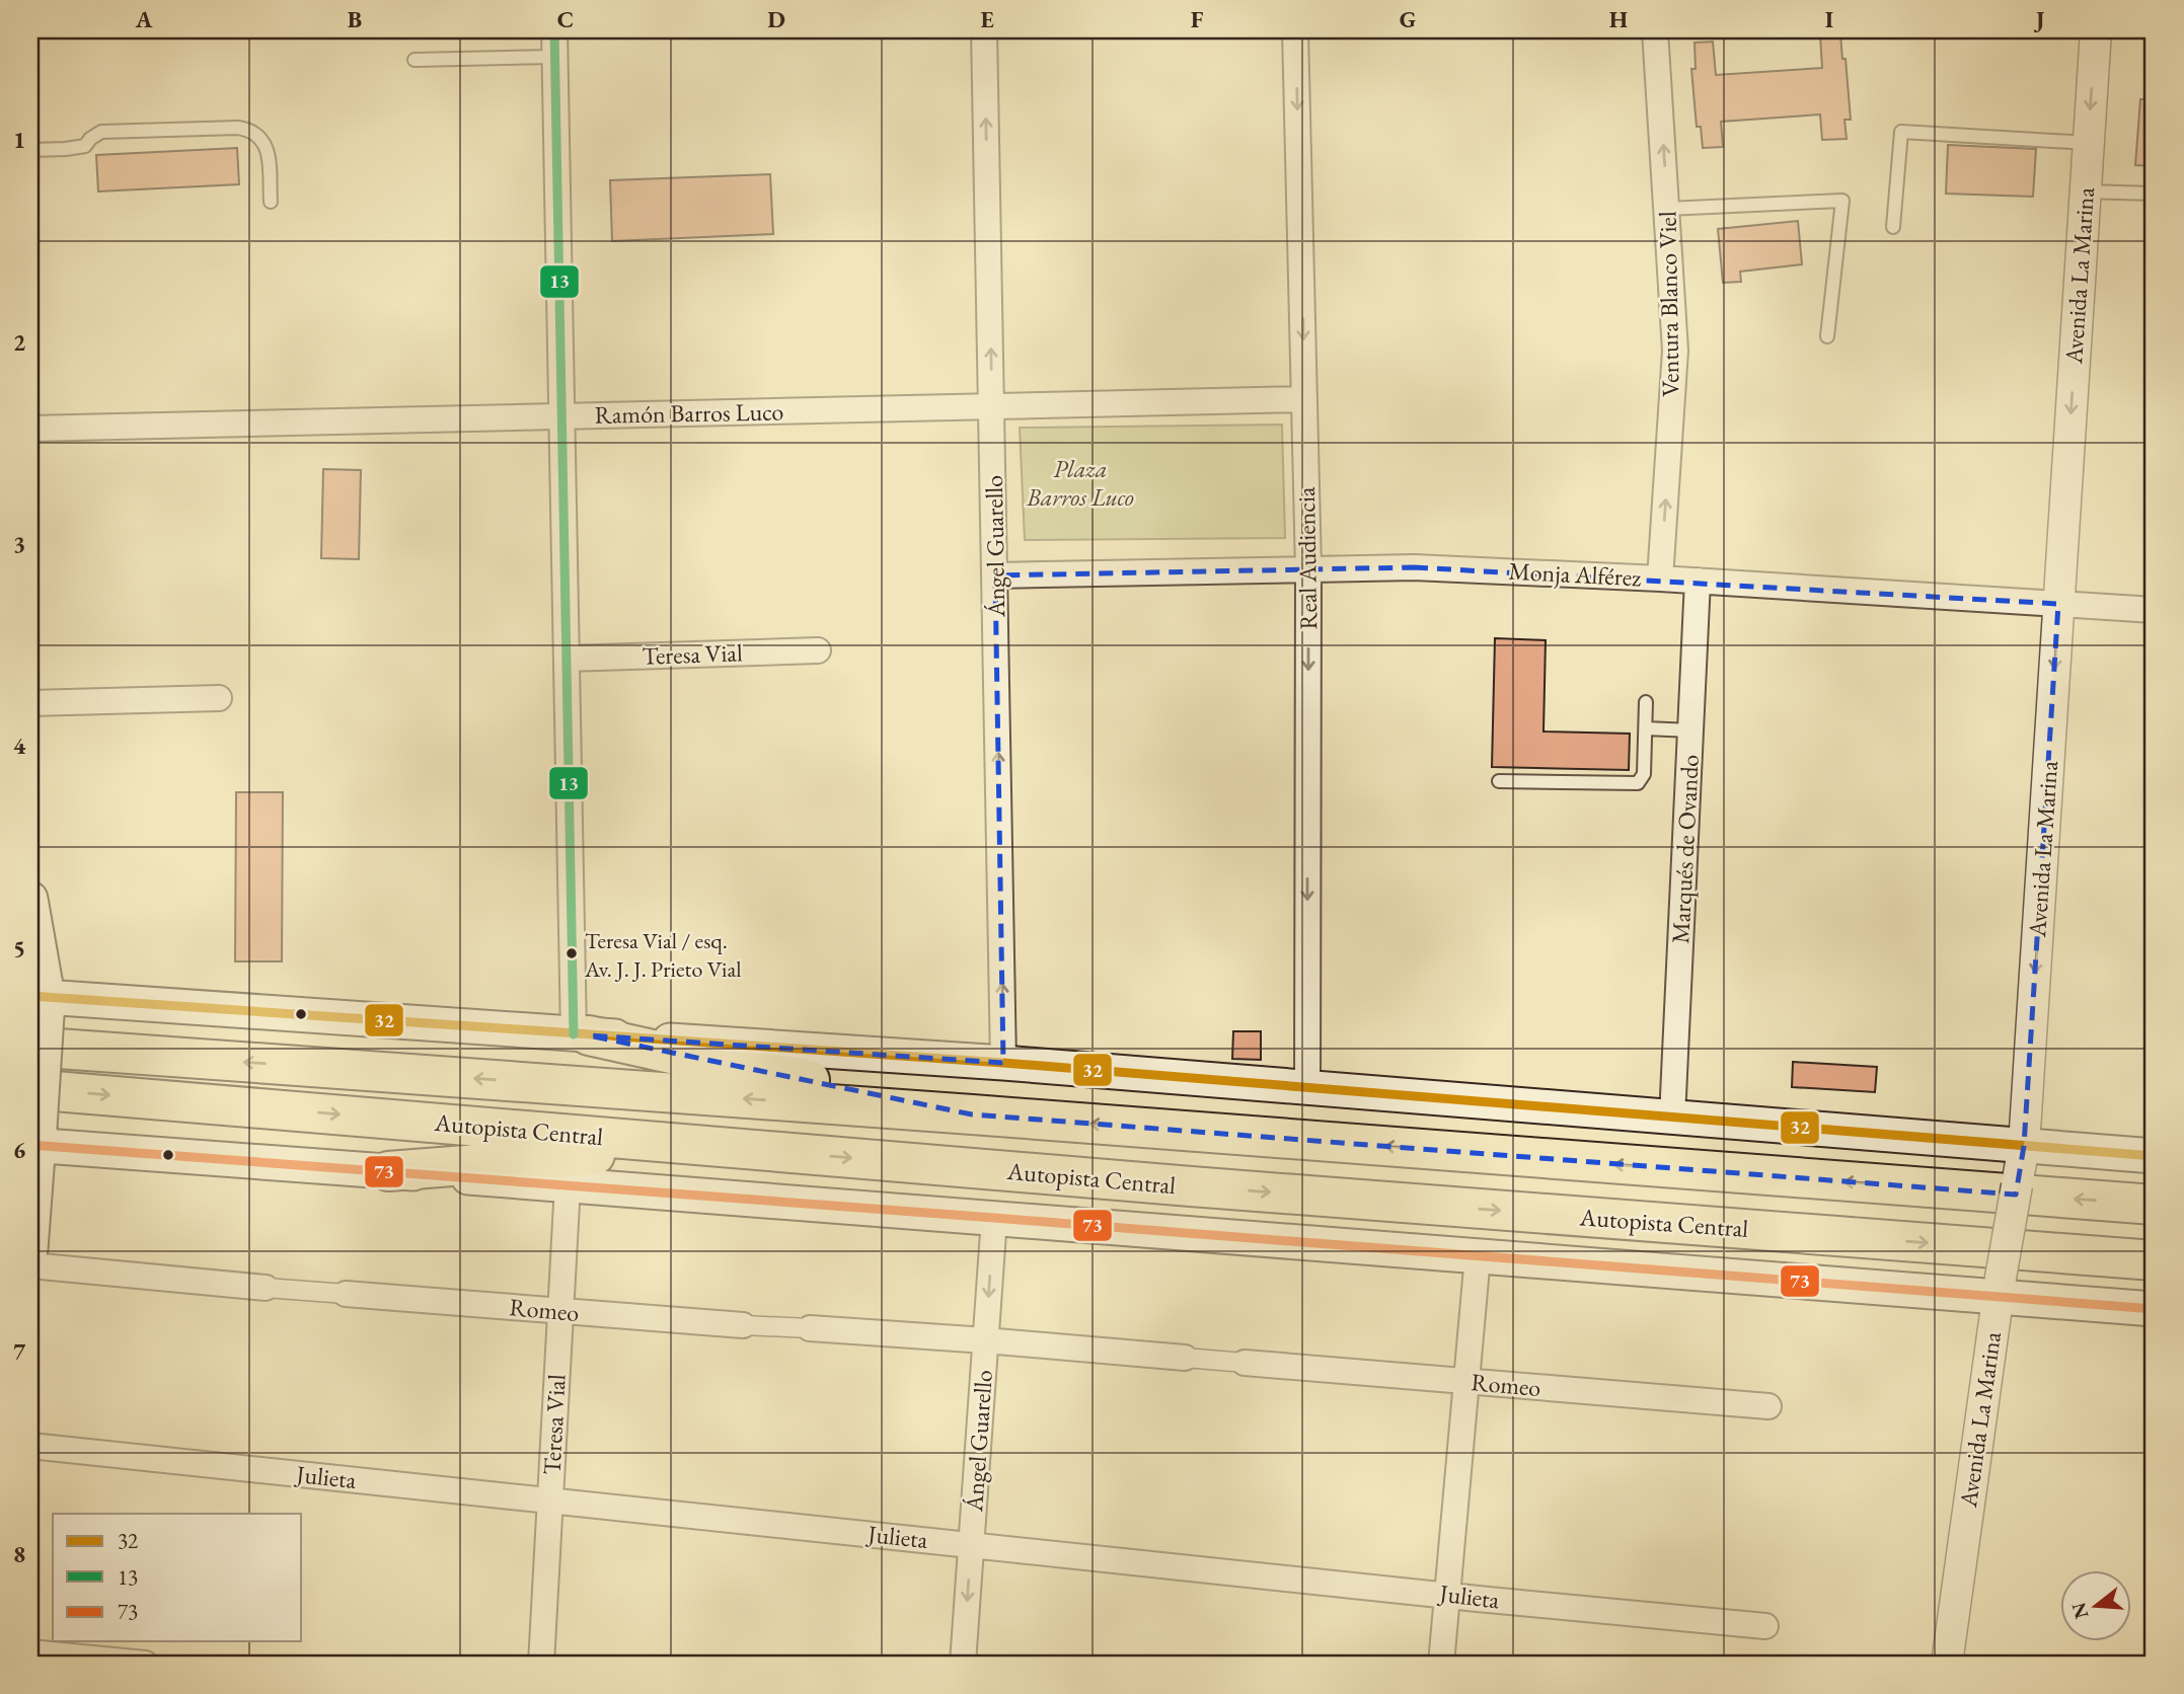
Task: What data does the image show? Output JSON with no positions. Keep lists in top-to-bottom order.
{
  "streets": {
    "highway": ["Autopista Central"],
    "street": [
      "Avenida La Marina",
      "Ventura Blanco Viel",
      "Ramón Barros Luco",
      "Ángel Guarello",
      "Real Audiencia",
      "Monja Alférez",
      "Teresa Vial",
      "Marqués de Ovando",
      "Romeo",
      "Julieta"
    ]
  },
  "crossings": [
    ["Avenida La Marina", "Monja Alférez"],
    ["Ventura Blanco Viel", "Monja Alférez"],
    ["Ramón Barros Luco", "Ángel Guarello"],
    ["Ramón Barros Luco", "Real Audiencia"],
    ["Ángel Guarello", "Monja Alférez"],
    ["Ángel Guarello", "Julieta"],
    ["Real Audiencia", "Monja Alférez"],
    ["Monja Alférez", "Marqués de Ovando"],
    ["Teresa Vial", "Romeo"],
    ["Teresa Vial", "Julieta"]
  ],
  "one_way": ["Avenida La Marina", "Ventura Blanco Viel", "Real Audiencia"],
  "parks": ["Plaza Barros Luco"],
  "places": ["Teresa Vial / esq. Av. J. J. Prieto Vial"],
  "lines": ["transit line 13", "transit line 32", "transit line 73"],
  "legend": ["32", "13", "73"],
  "north": "left",
  "grid": {
    "columns": [
      "A",
      "B",
      "C",
      "D",
      "E",
      "F",
      "G",
      "H",
      "I",
      "J"
    ],
    "rows": [
      "1",
      "2",
      "3",
      "4",
      "5",
      "6",
      "7",
      "8"
    ]
  }
}
